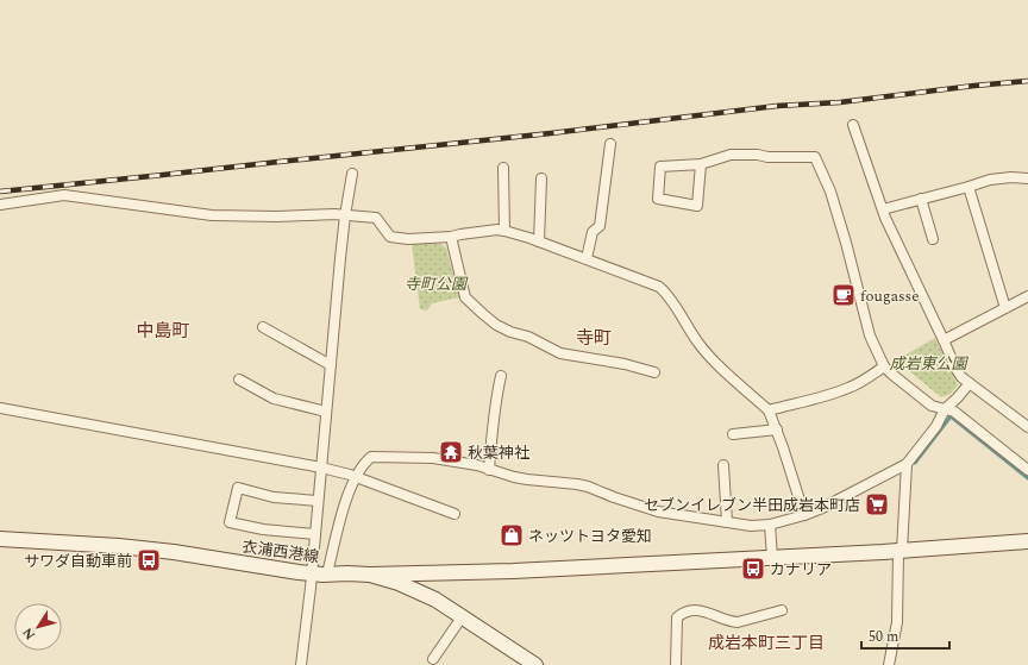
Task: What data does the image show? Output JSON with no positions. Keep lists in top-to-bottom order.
{
  "streets": {
    "street": ["衣浦西港線"]
  },
  "districts": ["中島町", "寺町", "成岩本町三丁目"],
  "parks": ["寺町公園", "成岩東公園"],
  "places": {
    "cafe": ["fougasse"],
    "temple": ["秋葉神社"],
    "supermarket": ["セブンイレブン半田成岩本町店"],
    "shop": ["ネッツトヨタ愛知"],
    "bus stop": ["サワダ自動車前", "カナリア"]
  },
  "scale_bar": "50 m",
  "north": "bottom left"
}
